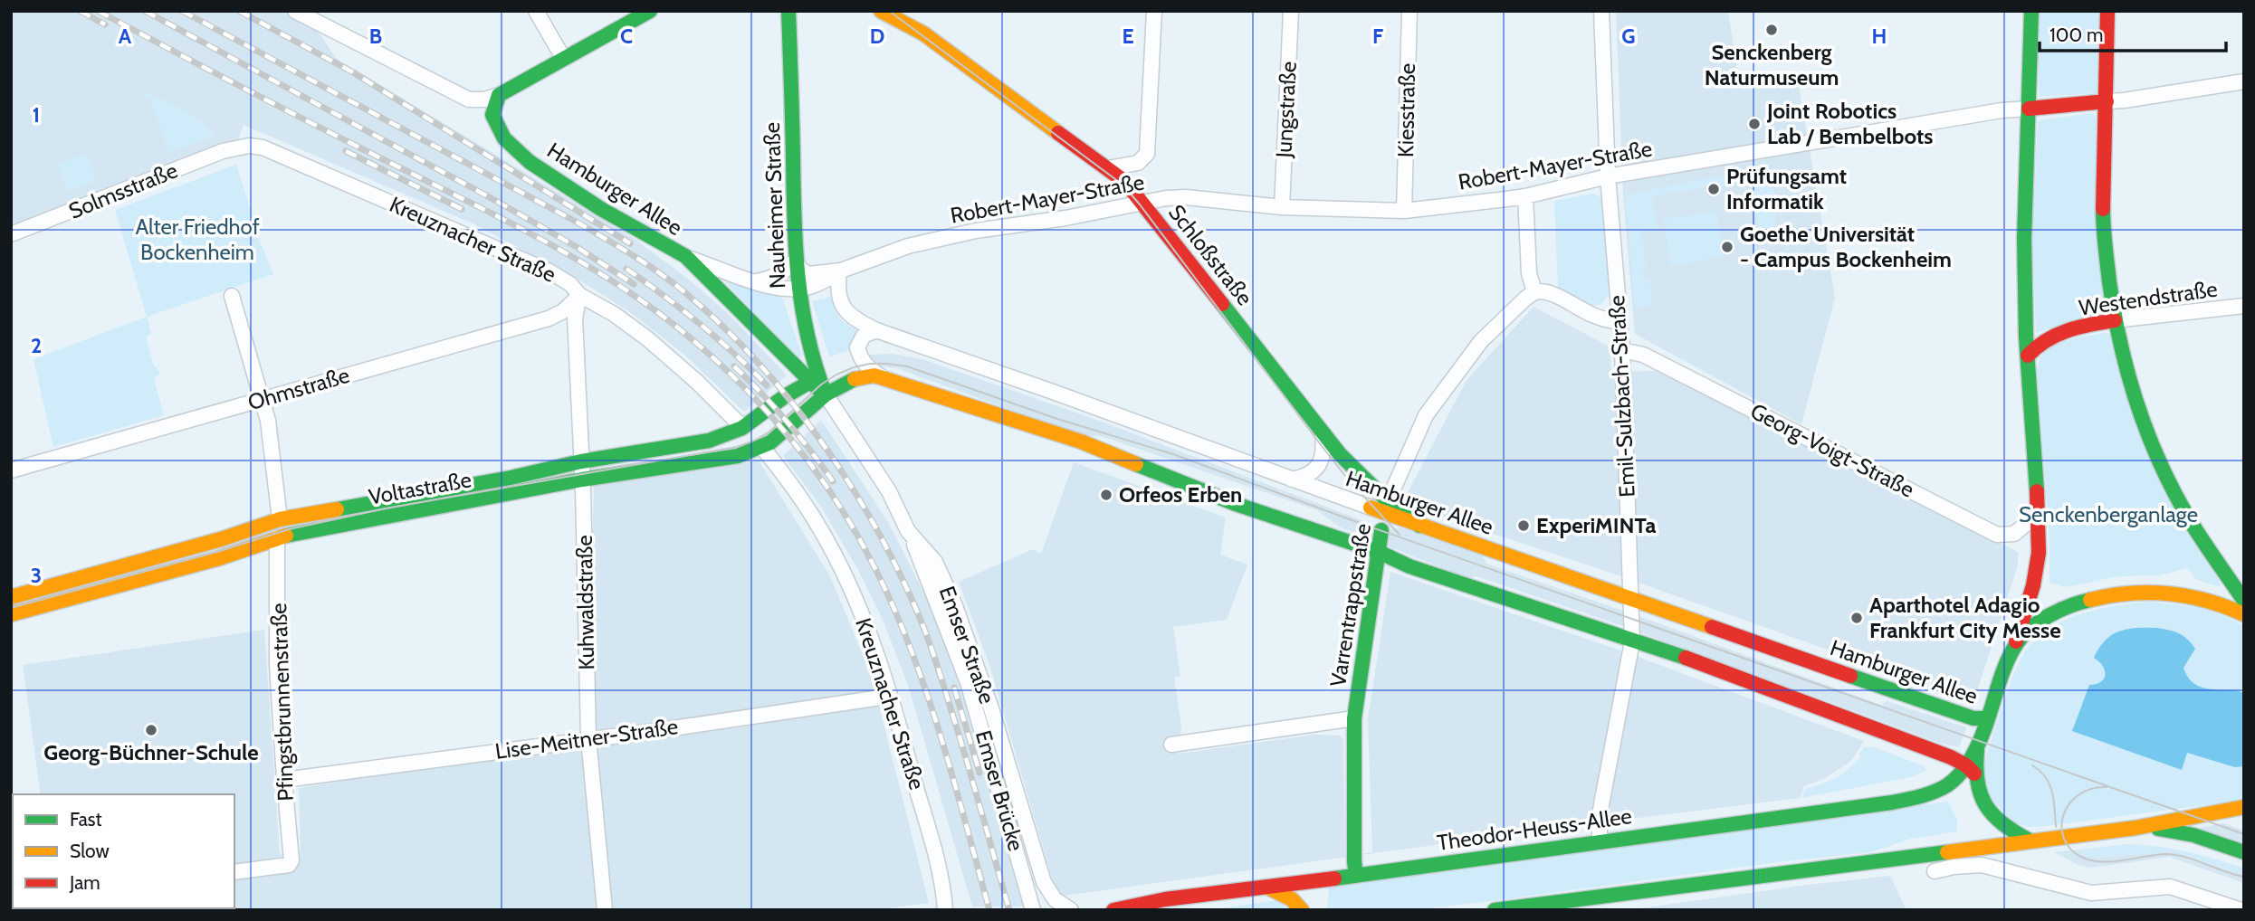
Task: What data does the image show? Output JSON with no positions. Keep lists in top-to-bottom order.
{
  "streets": {
    "street": [
      "Jungstraße",
      "Kiesstraße",
      "Robert-Mayer-Straße",
      "Hamburger Allee",
      "Solmsstraße",
      "Nauheimer Straße",
      "Kreuznacher Straße",
      "Schloßstraße",
      "Westendstraße",
      "Ohmstraße",
      "Emil-Sulzbach-Straße",
      "Georg-Voigt-Straße",
      "Voltastraße",
      "Kuhwaldstraße",
      "Varrentrappstraße",
      "Emser Straße",
      "Pfingstbrunnenstraße",
      "Lise-Meitner-Straße",
      "Emser Brücke",
      "Theodor-Heuss-Allee"
    ]
  },
  "crossings": [
    ["Jungstraße", "Robert-Mayer-Straße"],
    ["Kiesstraße", "Robert-Mayer-Straße"],
    ["Robert-Mayer-Straße", "Hamburger Allee"],
    ["Robert-Mayer-Straße", "Nauheimer Straße"],
    ["Robert-Mayer-Straße", "Schloßstraße"],
    ["Robert-Mayer-Straße", "Emil-Sulzbach-Straße"],
    ["Hamburger Allee", "Nauheimer Straße"],
    ["Hamburger Allee", "Schloßstraße"],
    ["Hamburger Allee", "Emil-Sulzbach-Straße"],
    ["Hamburger Allee", "Voltastraße"],
    ["Hamburger Allee", "Varrentrappstraße"],
    ["Hamburger Allee", "Emser Straße"],
    ["Solmsstraße", "Kreuznacher Straße"],
    ["Nauheimer Straße", "Voltastraße"],
    ["Nauheimer Straße", "Emser Straße"],
    ["Kreuznacher Straße", "Ohmstraße"],
    ["Kreuznacher Straße", "Voltastraße"],
    ["Kreuznacher Straße", "Kuhwaldstraße"],
    ["Kreuznacher Straße", "Lise-Meitner-Straße"],
    ["Schloßstraße", "Varrentrappstraße"],
    ["Ohmstraße", "Kuhwaldstraße"],
    ["Emil-Sulzbach-Straße", "Georg-Voigt-Straße"],
    ["Emil-Sulzbach-Straße", "Theodor-Heuss-Allee"],
    ["Voltastraße", "Kuhwaldstraße"],
    ["Voltastraße", "Emser Straße"],
    ["Voltastraße", "Pfingstbrunnenstraße"],
    ["Kuhwaldstraße", "Lise-Meitner-Straße"],
    ["Varrentrappstraße", "Theodor-Heuss-Allee"],
    ["Emser Straße", "Emser Brücke"],
    ["Pfingstbrunnenstraße", "Lise-Meitner-Straße"]
  ],
  "parks": ["Alter Friedhof Bockenheim", "Senckenberganlage"],
  "places": [
    "Senckenberg Naturmuseum",
    "Joint Robotics Lab / Bembelbots",
    "Prüfungsamt Informatik",
    "Goethe Universität - Campus Bockenheim",
    "Orfeos Erben",
    "ExperiMINTa",
    "Aparthotel Adagio Frankfurt City Messe",
    "Georg-Büchner-Schule"
  ],
  "legend": ["Fast", "Slow", "Jam"],
  "scale_bar": "100 m",
  "grid": {
    "columns": [
      "A",
      "B",
      "C",
      "D",
      "E",
      "F",
      "G",
      "H"
    ],
    "rows": ["1", "2", "3"]
  }
}
